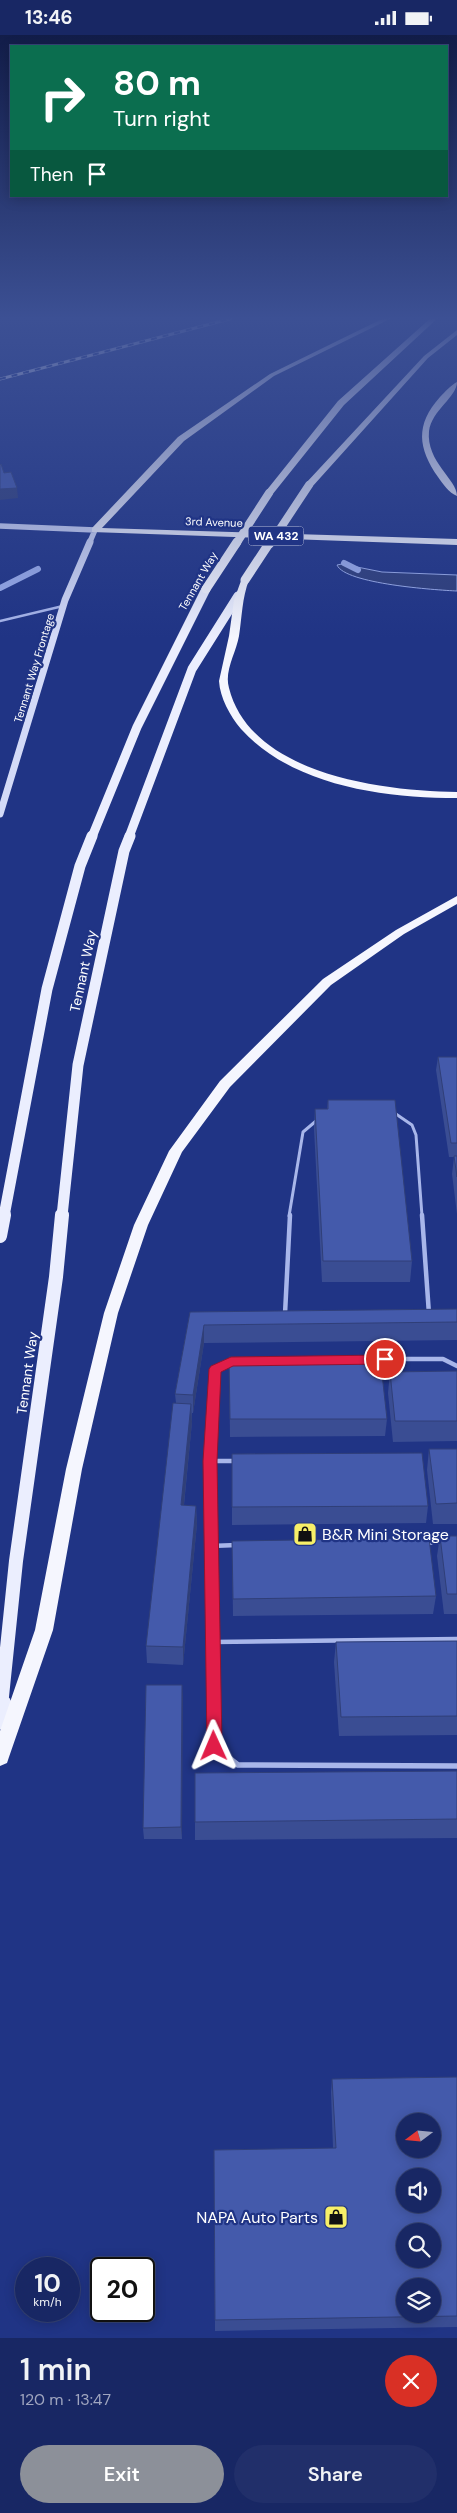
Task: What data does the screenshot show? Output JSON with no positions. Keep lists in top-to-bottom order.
{
  "streets": {
    "highway": ["3rd Avenue", "WA 432", "Tennant Way"],
    "main road": ["Tennant Way Frontage"]
  },
  "crossings": [
    ["3rd Avenue", "Tennant Way Frontage"]
  ],
  "places": {
    "shop": ["B&R Mini Storage", "NAPA Auto Parts"]
  },
  "north": "left",
  "page": {
    "status": "13:46",
    "turn": ["80 m", "Turn right"],
    "then": "Then",
    "speed": "10 km/h",
    "limit": "20",
    "heading": ["1 min", "120 m · 13:47"],
    "buttons": ["Exit", "Share"]
  }
}
